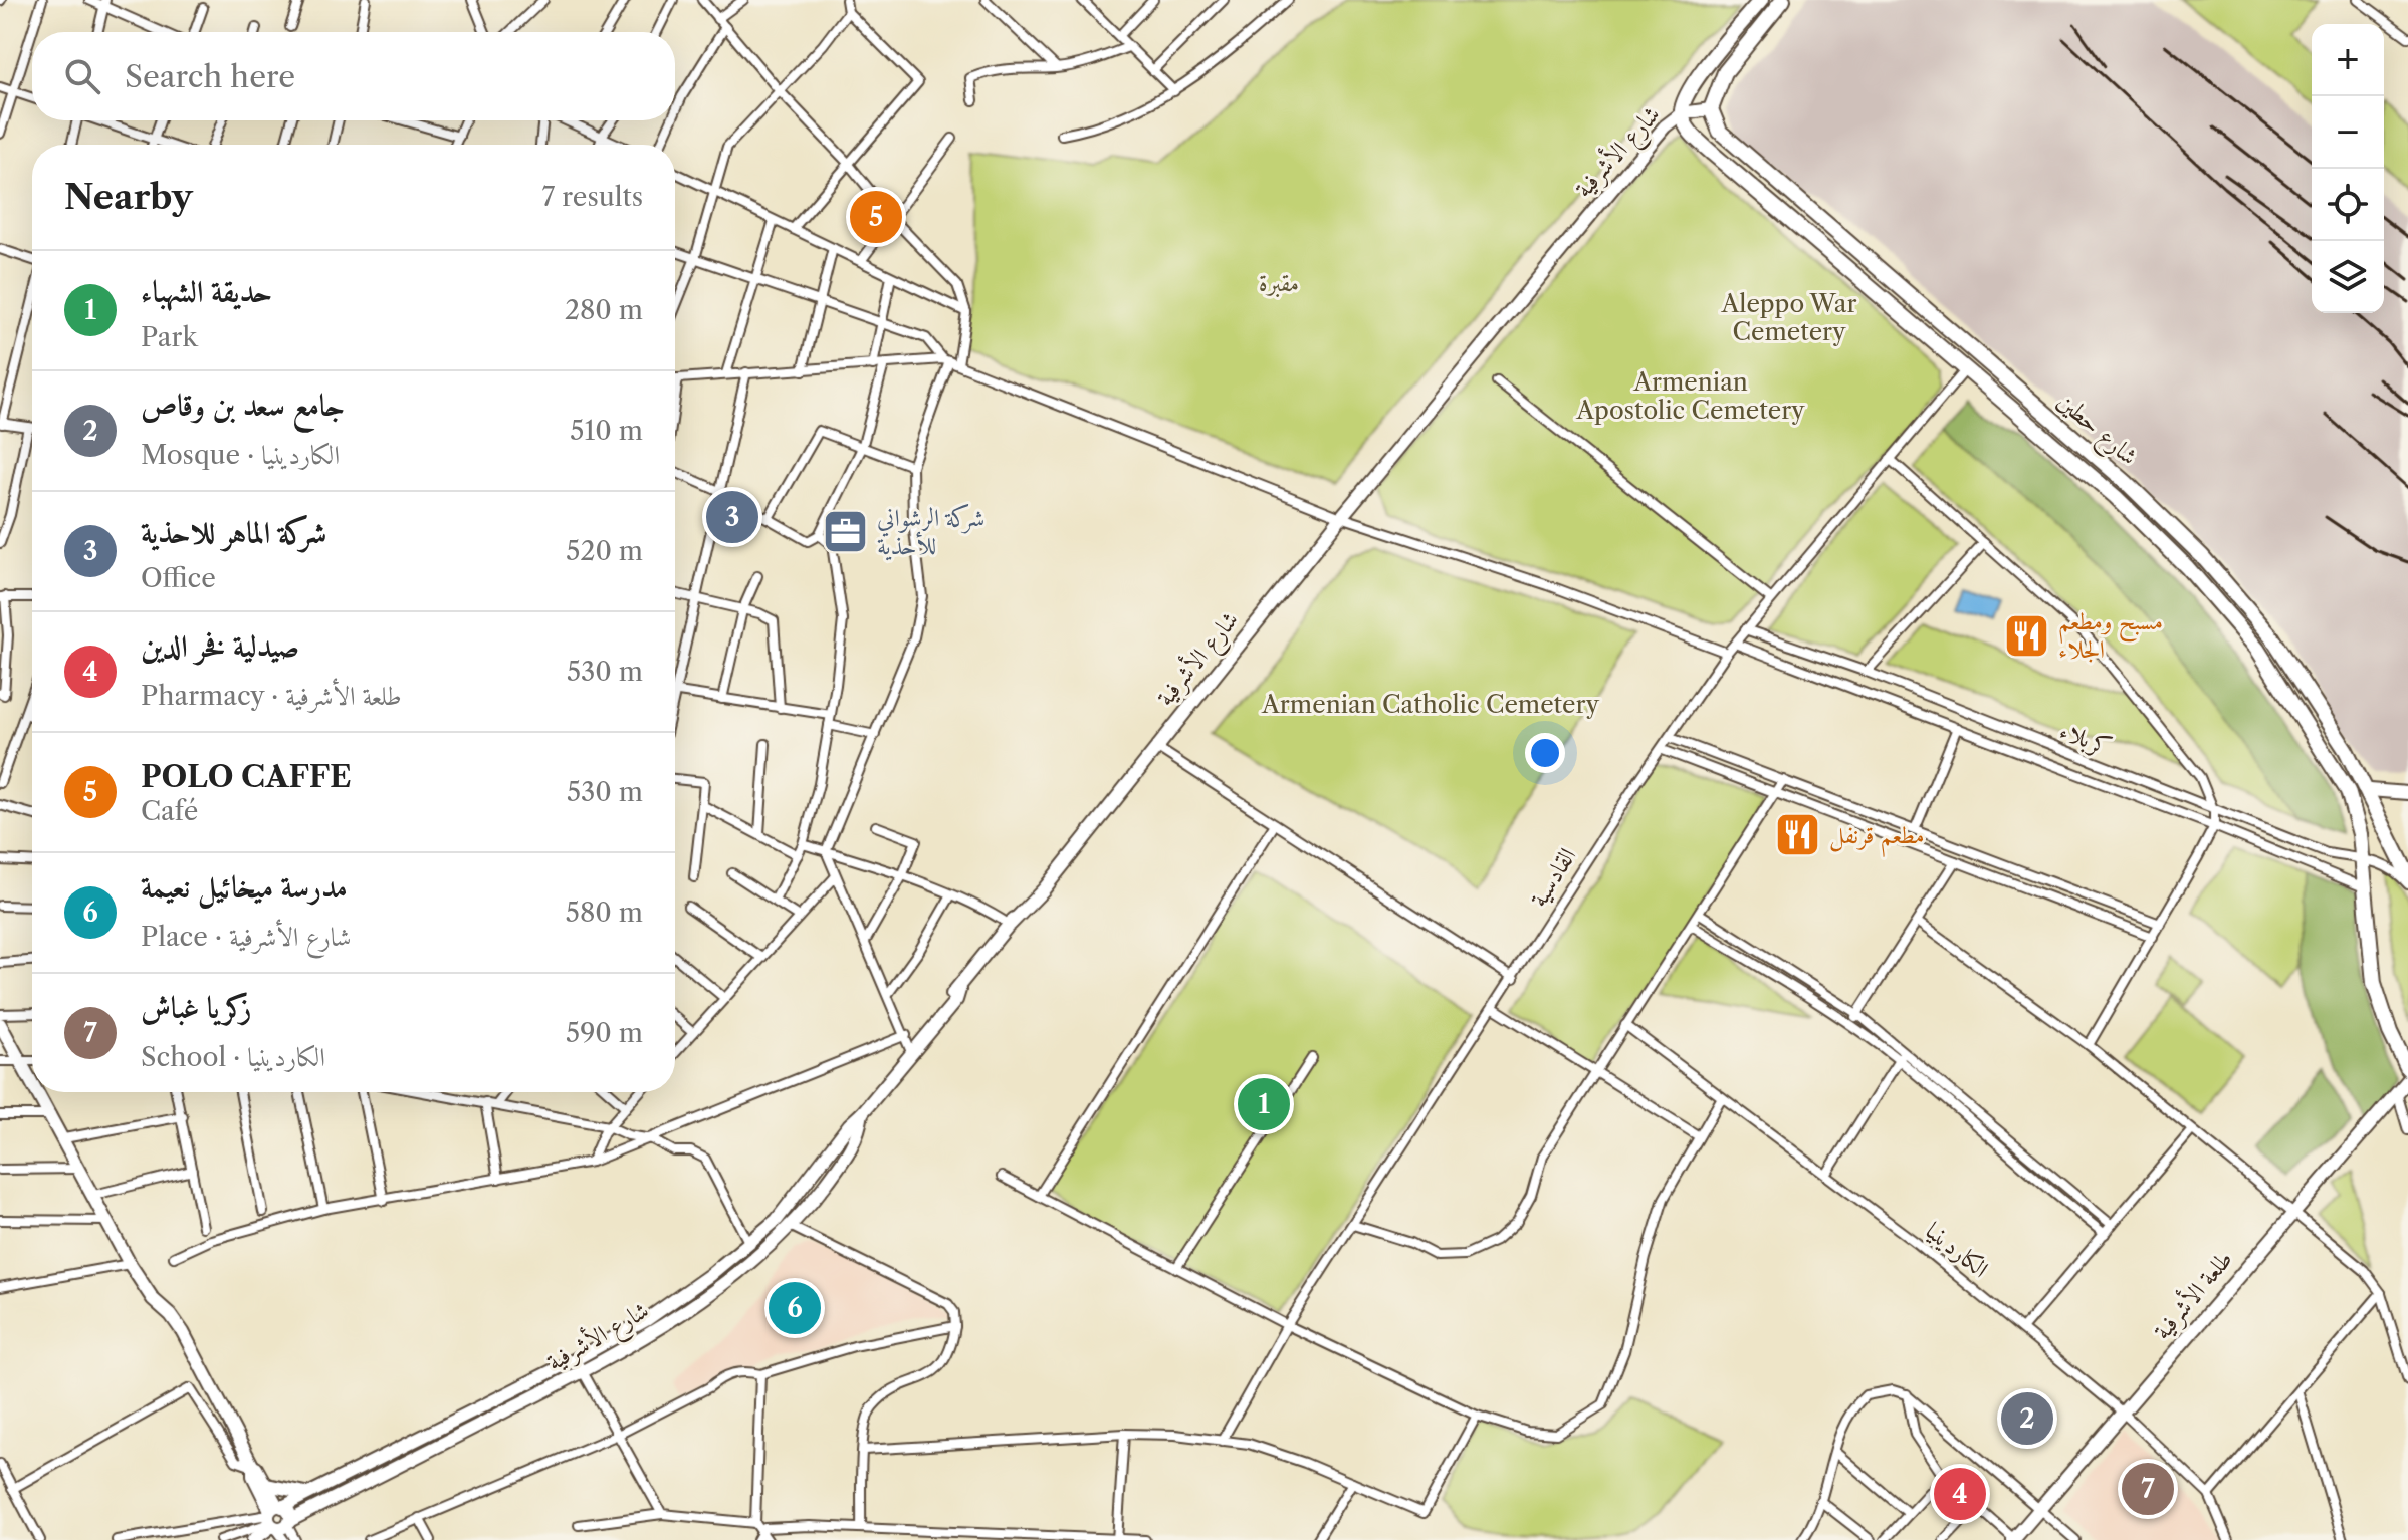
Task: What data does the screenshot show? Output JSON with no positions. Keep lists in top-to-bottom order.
{
  "streets": {
    "main road": ["شارع الأشرفية", "شارع حطين"],
    "street": [
      "كربلاء",
      "القادسية",
      "الكاردينيا",
      "طلعة الأشرفية"
    ]
  },
  "crossings": [
    ["شارع الأشرفية", "شارع حطين"],
    ["شارع حطين", "كربلاء"],
    ["شارع حطين", "القادسية"],
    ["كربلاء", "القادسية"],
    ["الكاردينيا", "طلعة الأشرفية"]
  ],
  "parks": [
    "مقبرة",
    "Aleppo War Cemetery",
    "Armenian Apostolic Cemetery",
    "Armenian Catholic Cemetery"
  ],
  "places": {
    "office": ["شركة الرشواني للأحذية"],
    "restaurant": ["مسبح ومطعم الجلاء", "مطعم قرنفل"]
  },
  "page": {
    "map_buttons": ["+", "−"],
    "search": "Search here",
    "heading": ["Nearby", "7 results"],
    "pins": [
      "5",
      "3",
      "1",
      "6",
      "2",
      "7",
      "4"
    ],
    "list": [
      {
        "mark": "1",
        "name": "حديقة الشهباء",
        "note": "Park",
        "value": "280 m"
      },
      {
        "mark": "2",
        "name": "جامع سعد بن وقاص",
        "note": "Mosque · الكاردينيا",
        "value": "510 m"
      },
      {
        "mark": "3",
        "name": "شركة الماهر للاحذية",
        "note": "Office",
        "value": "520 m"
      },
      {
        "mark": "4",
        "name": "صيدلية فخر الدين",
        "note": "Pharmacy · طلعة الأشرفية",
        "value": "530 m"
      },
      {
        "mark": "5",
        "name": "POLO CAFFE",
        "note": "Café",
        "value": "530 m"
      },
      {
        "mark": "6",
        "name": "مدرسة ميخائيل نعيمة",
        "note": "Place · شارع الأشرفية",
        "value": "580 m"
      },
      {
        "mark": "7",
        "name": "زكريا غباش",
        "note": "School · الكاردينيا",
        "value": "590 m"
      }
    ]
  }
}
